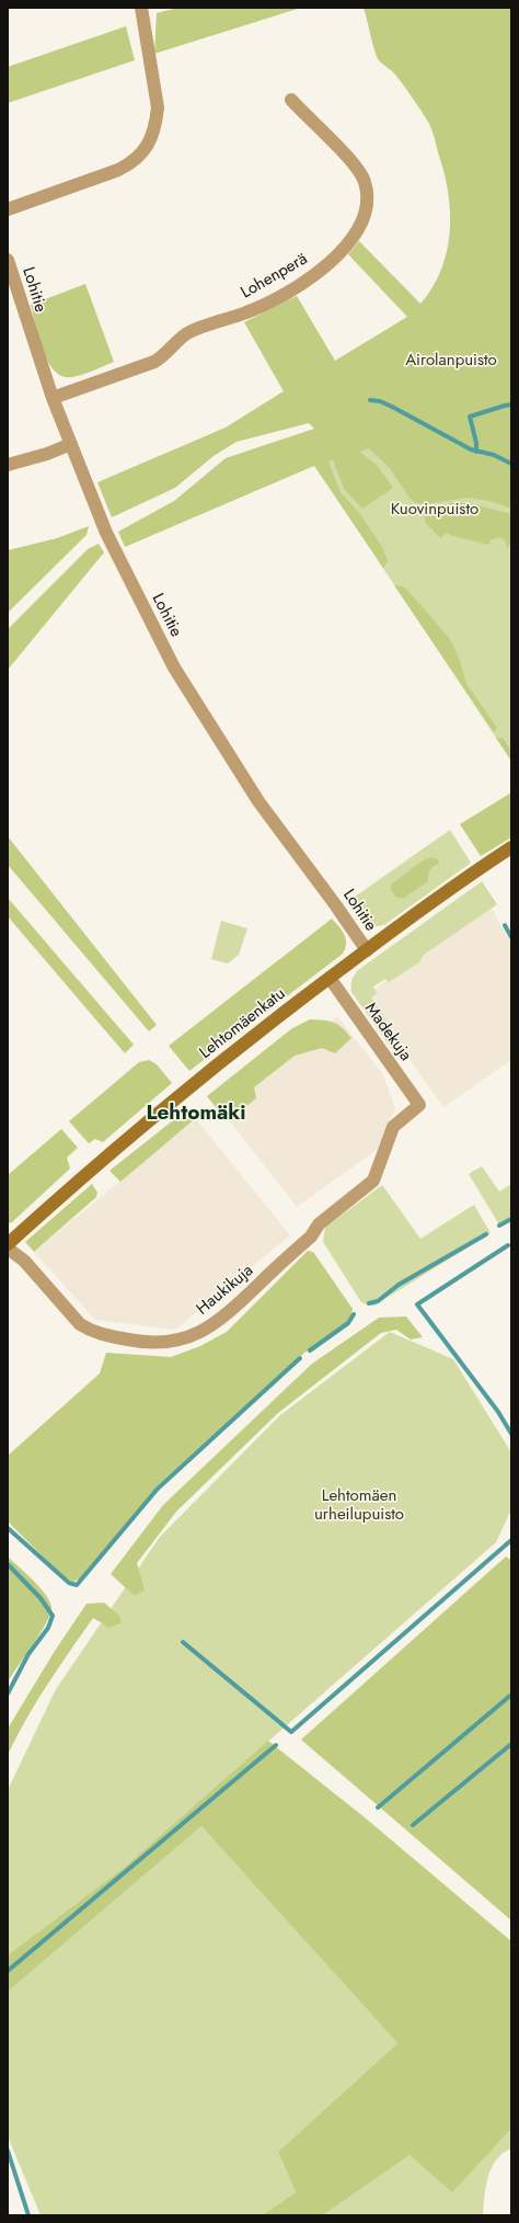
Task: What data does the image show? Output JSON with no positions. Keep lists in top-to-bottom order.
{
  "streets": {
    "street": [
      "Lohenperä",
      "Lohitie",
      "Lehtomäenkatu",
      "Madekuja",
      "Haukikuja"
    ]
  },
  "crossings": [
    ["Lohenperä", "Lohitie"],
    ["Lohitie", "Lehtomäenkatu"],
    ["Lehtomäenkatu", "Madekuja"],
    ["Madekuja", "Haukikuja"]
  ],
  "districts": ["Lehtomäki"],
  "parks": ["Airolanpuisto", "Kuovinpuisto", "Lehtomäen urheilupuisto"]
}
